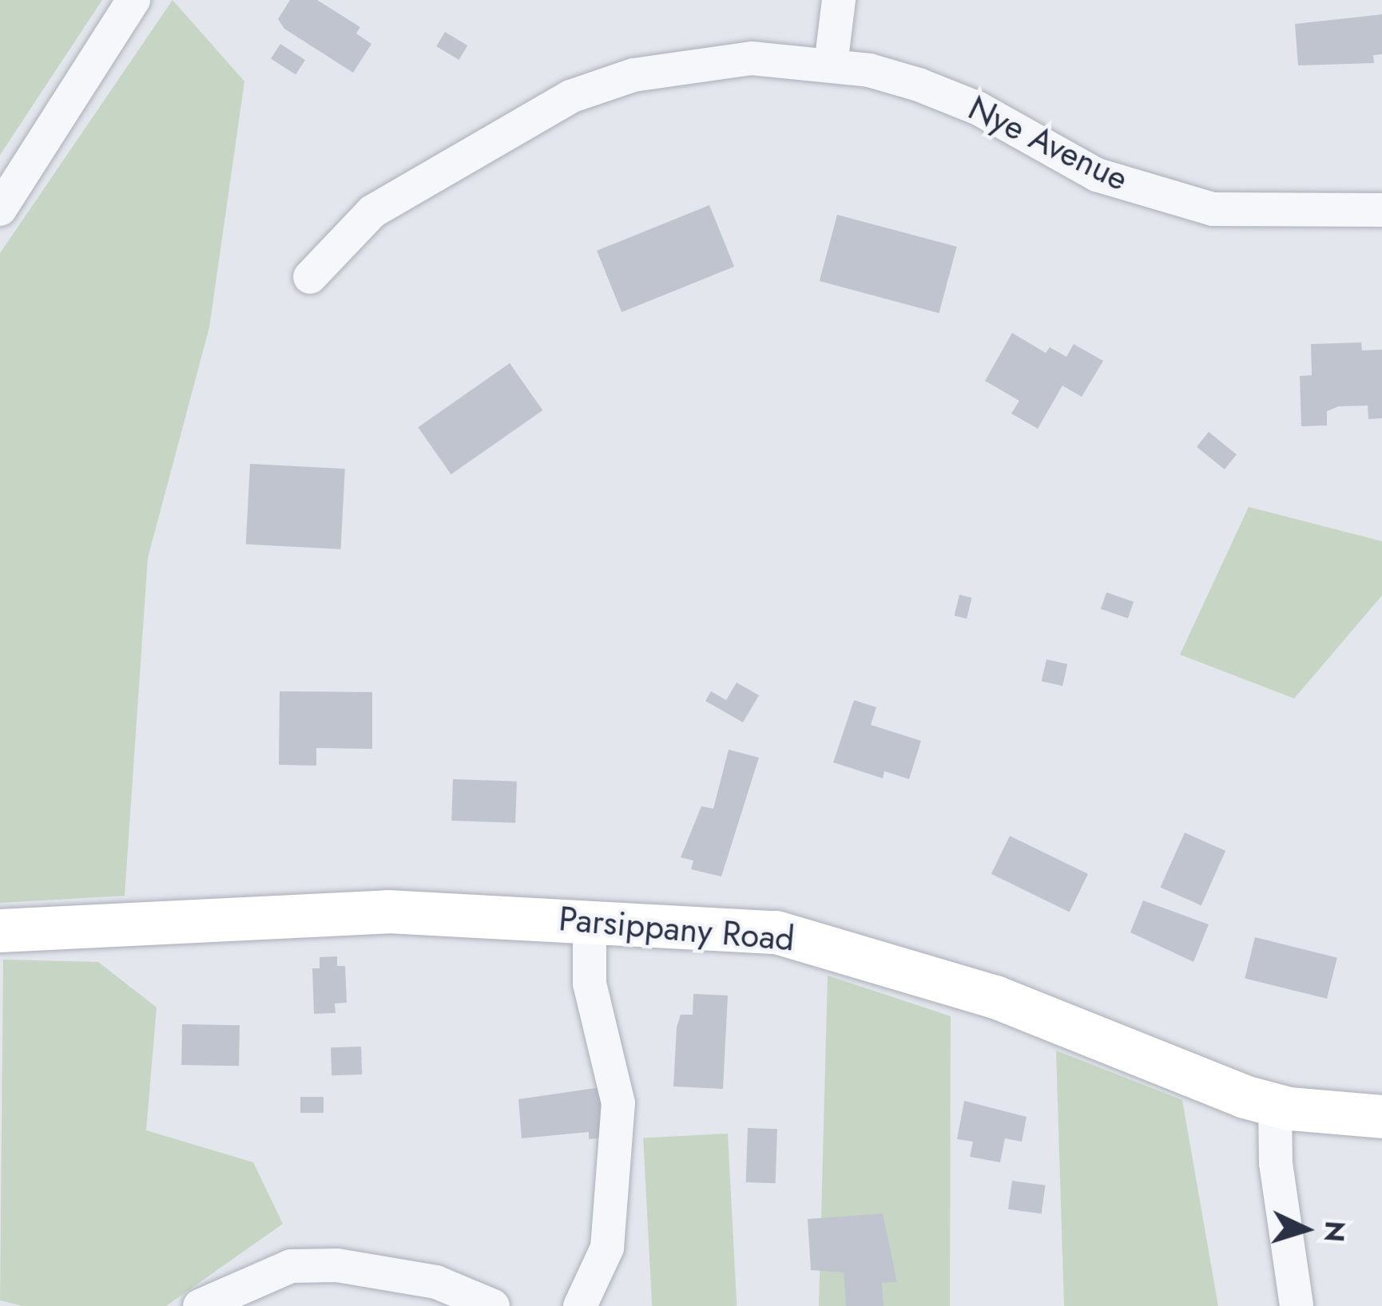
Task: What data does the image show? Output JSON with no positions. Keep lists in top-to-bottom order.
{
  "streets": {
    "main road": ["Parsippany Road"],
    "street": ["Nye Avenue"]
  },
  "north": "right"
}
